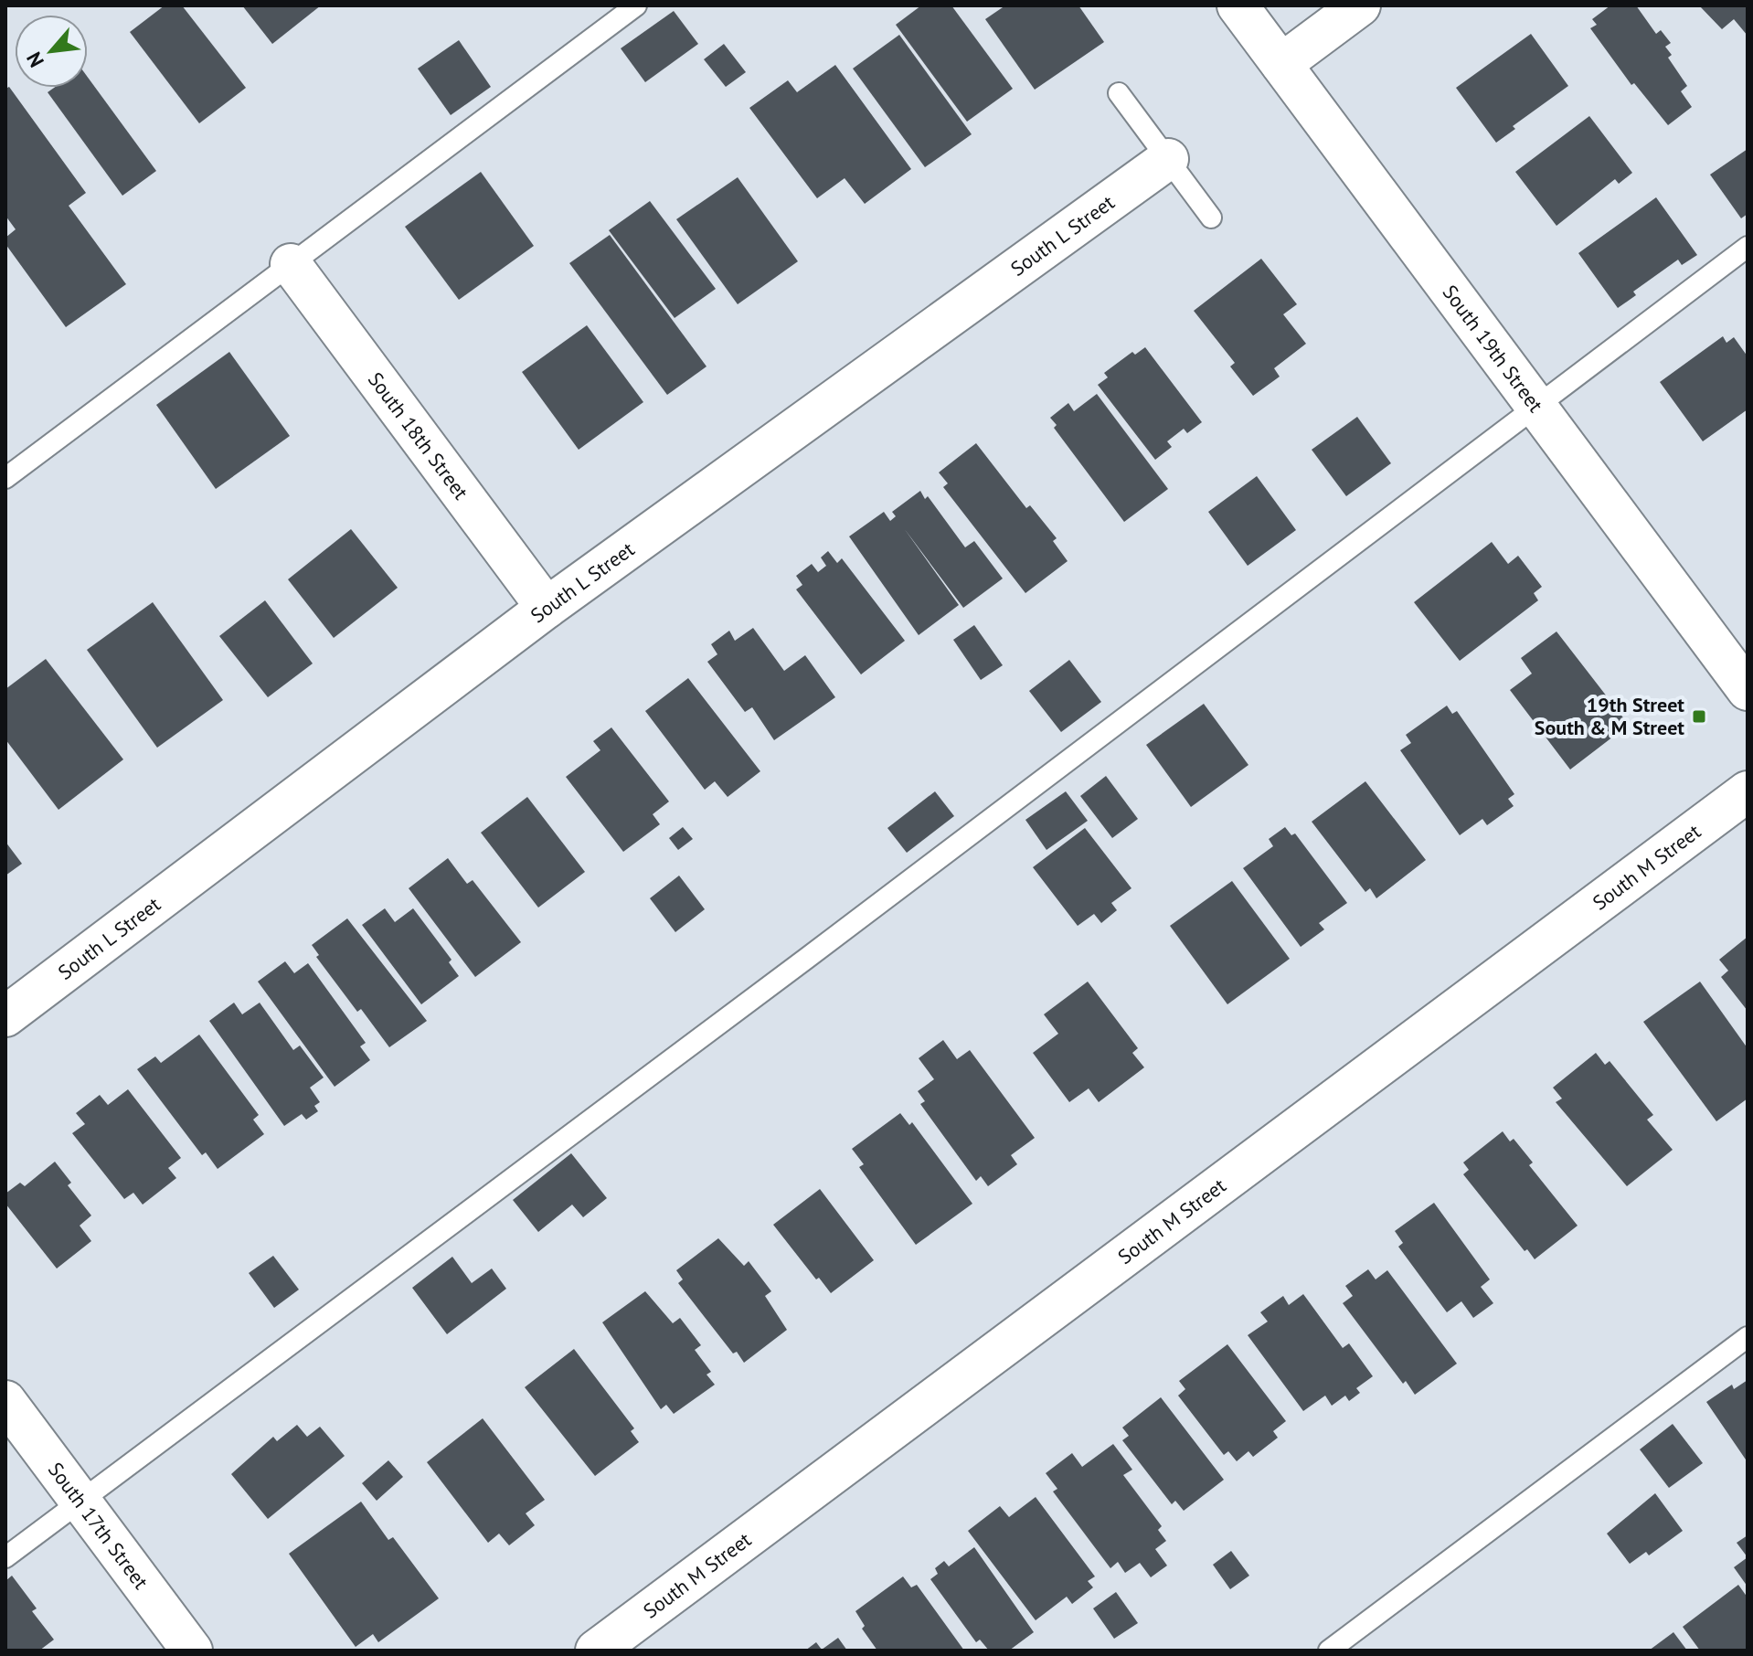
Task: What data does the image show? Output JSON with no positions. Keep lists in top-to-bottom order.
{
  "streets": {
    "street": [
      "South L Street",
      "South 19th Street",
      "South 18th Street",
      "South M Street",
      "South 17th Street"
    ]
  },
  "crossings": [
    ["South L Street", "South 18th Street"]
  ],
  "places": {
    "transit": ["19th Street South & M Street"]
  },
  "north": "bottom left"
}
